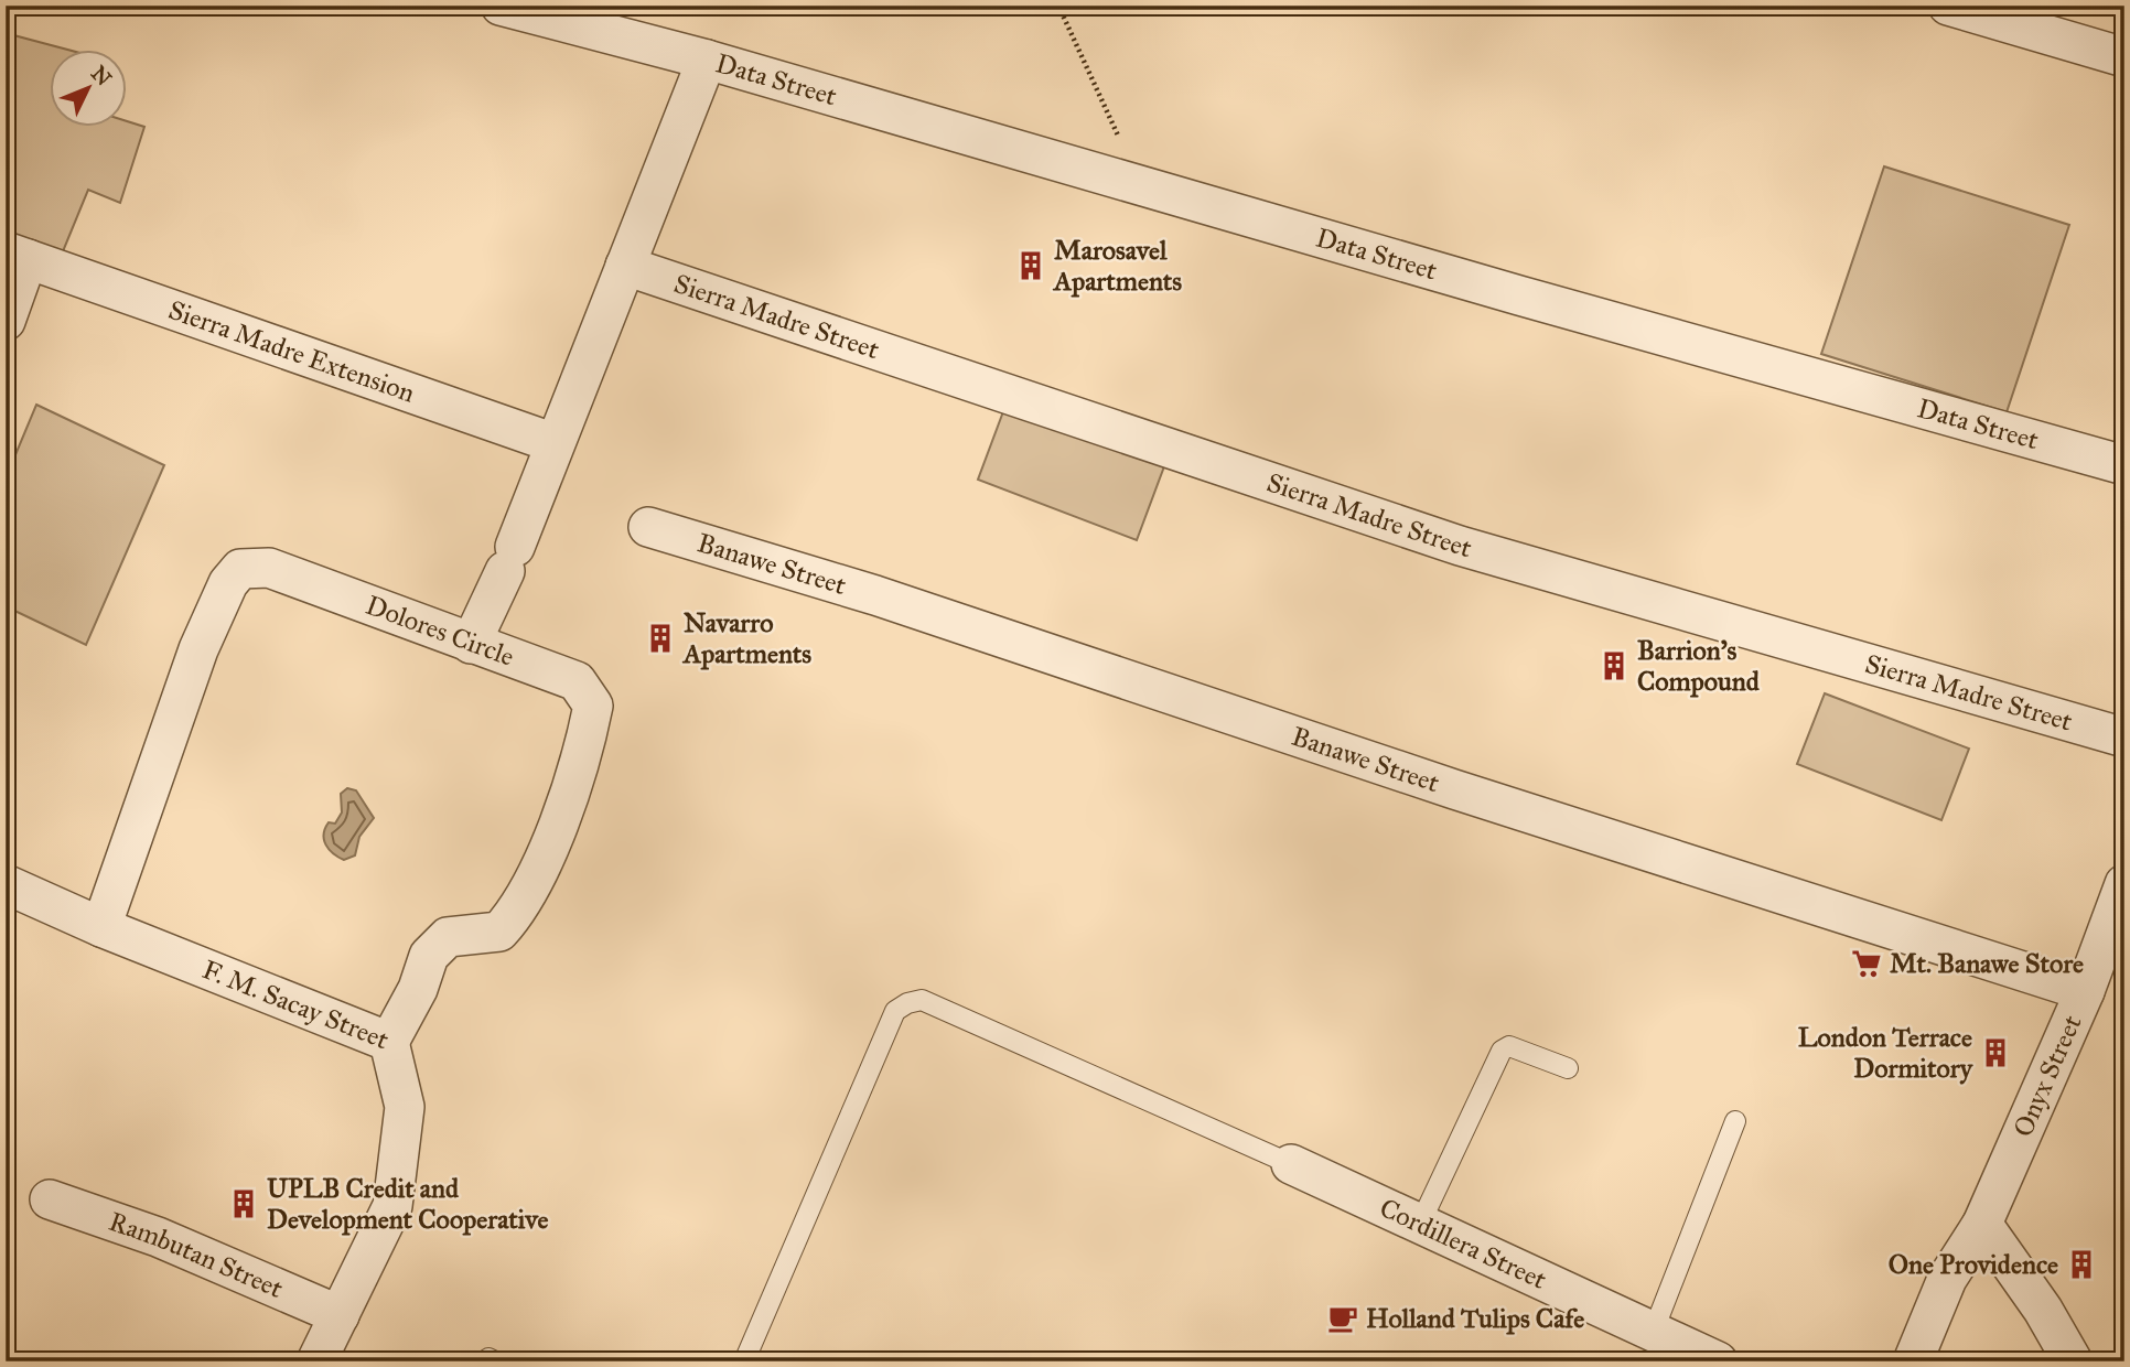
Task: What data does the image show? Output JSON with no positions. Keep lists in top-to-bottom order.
{
  "streets": {
    "street": [
      "Data Street",
      "Sierra Madre Street",
      "Sierra Madre Extension",
      "Banawe Street",
      "Dolores Circle",
      "F. M. Sacay Street",
      "Onyx Street",
      "Cordillera Street",
      "Rambutan Street"
    ]
  },
  "crossings": [
    ["Banawe Street", "Onyx Street"],
    ["Dolores Circle", "F. M. Sacay Street"],
    ["F. M. Sacay Street", "Rambutan Street"]
  ],
  "places": {
    "building": [
      "Marosavel Apartments",
      "Navarro Apartments",
      "Barrion's Compound",
      "London Terrace Dormitory",
      "UPLB Credit and Development Cooperative",
      "One Providence"
    ],
    "supermarket": ["Mt. Banawe Store"],
    "cafe": ["Holland Tulips Cafe"]
  },
  "north": "top right"
}
